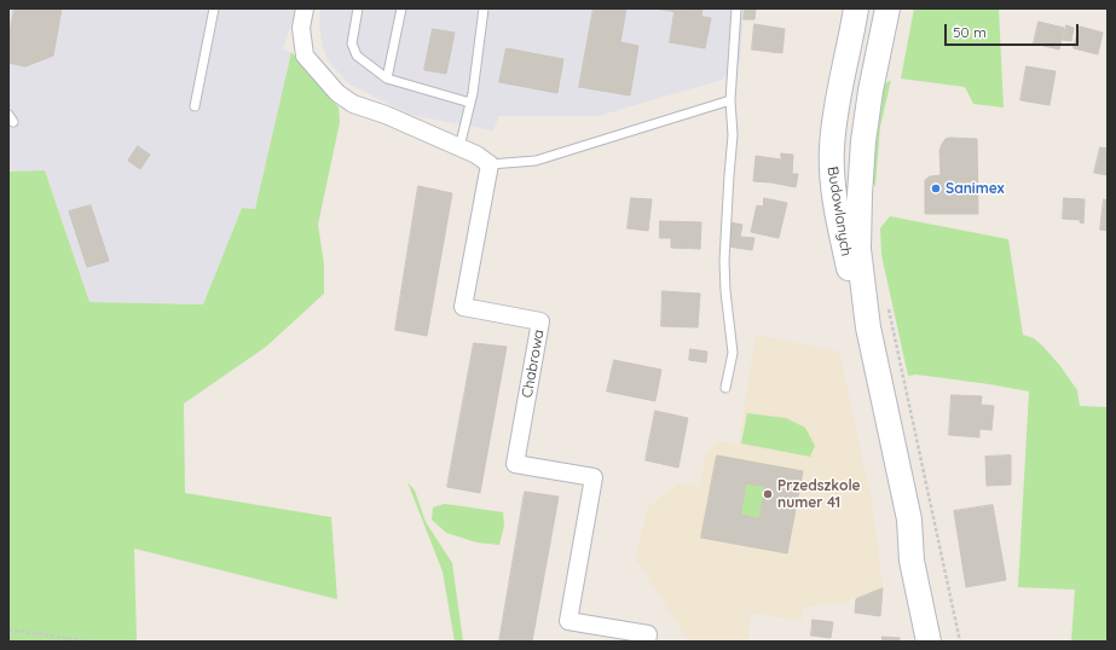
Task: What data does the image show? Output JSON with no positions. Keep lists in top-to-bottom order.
{
  "streets": {
    "main road": ["Budowlanych"],
    "street": ["Chabrowa"]
  },
  "places": ["Sanimex", "Przedszkole numer 41"],
  "scale_bar": "50 m"
}
